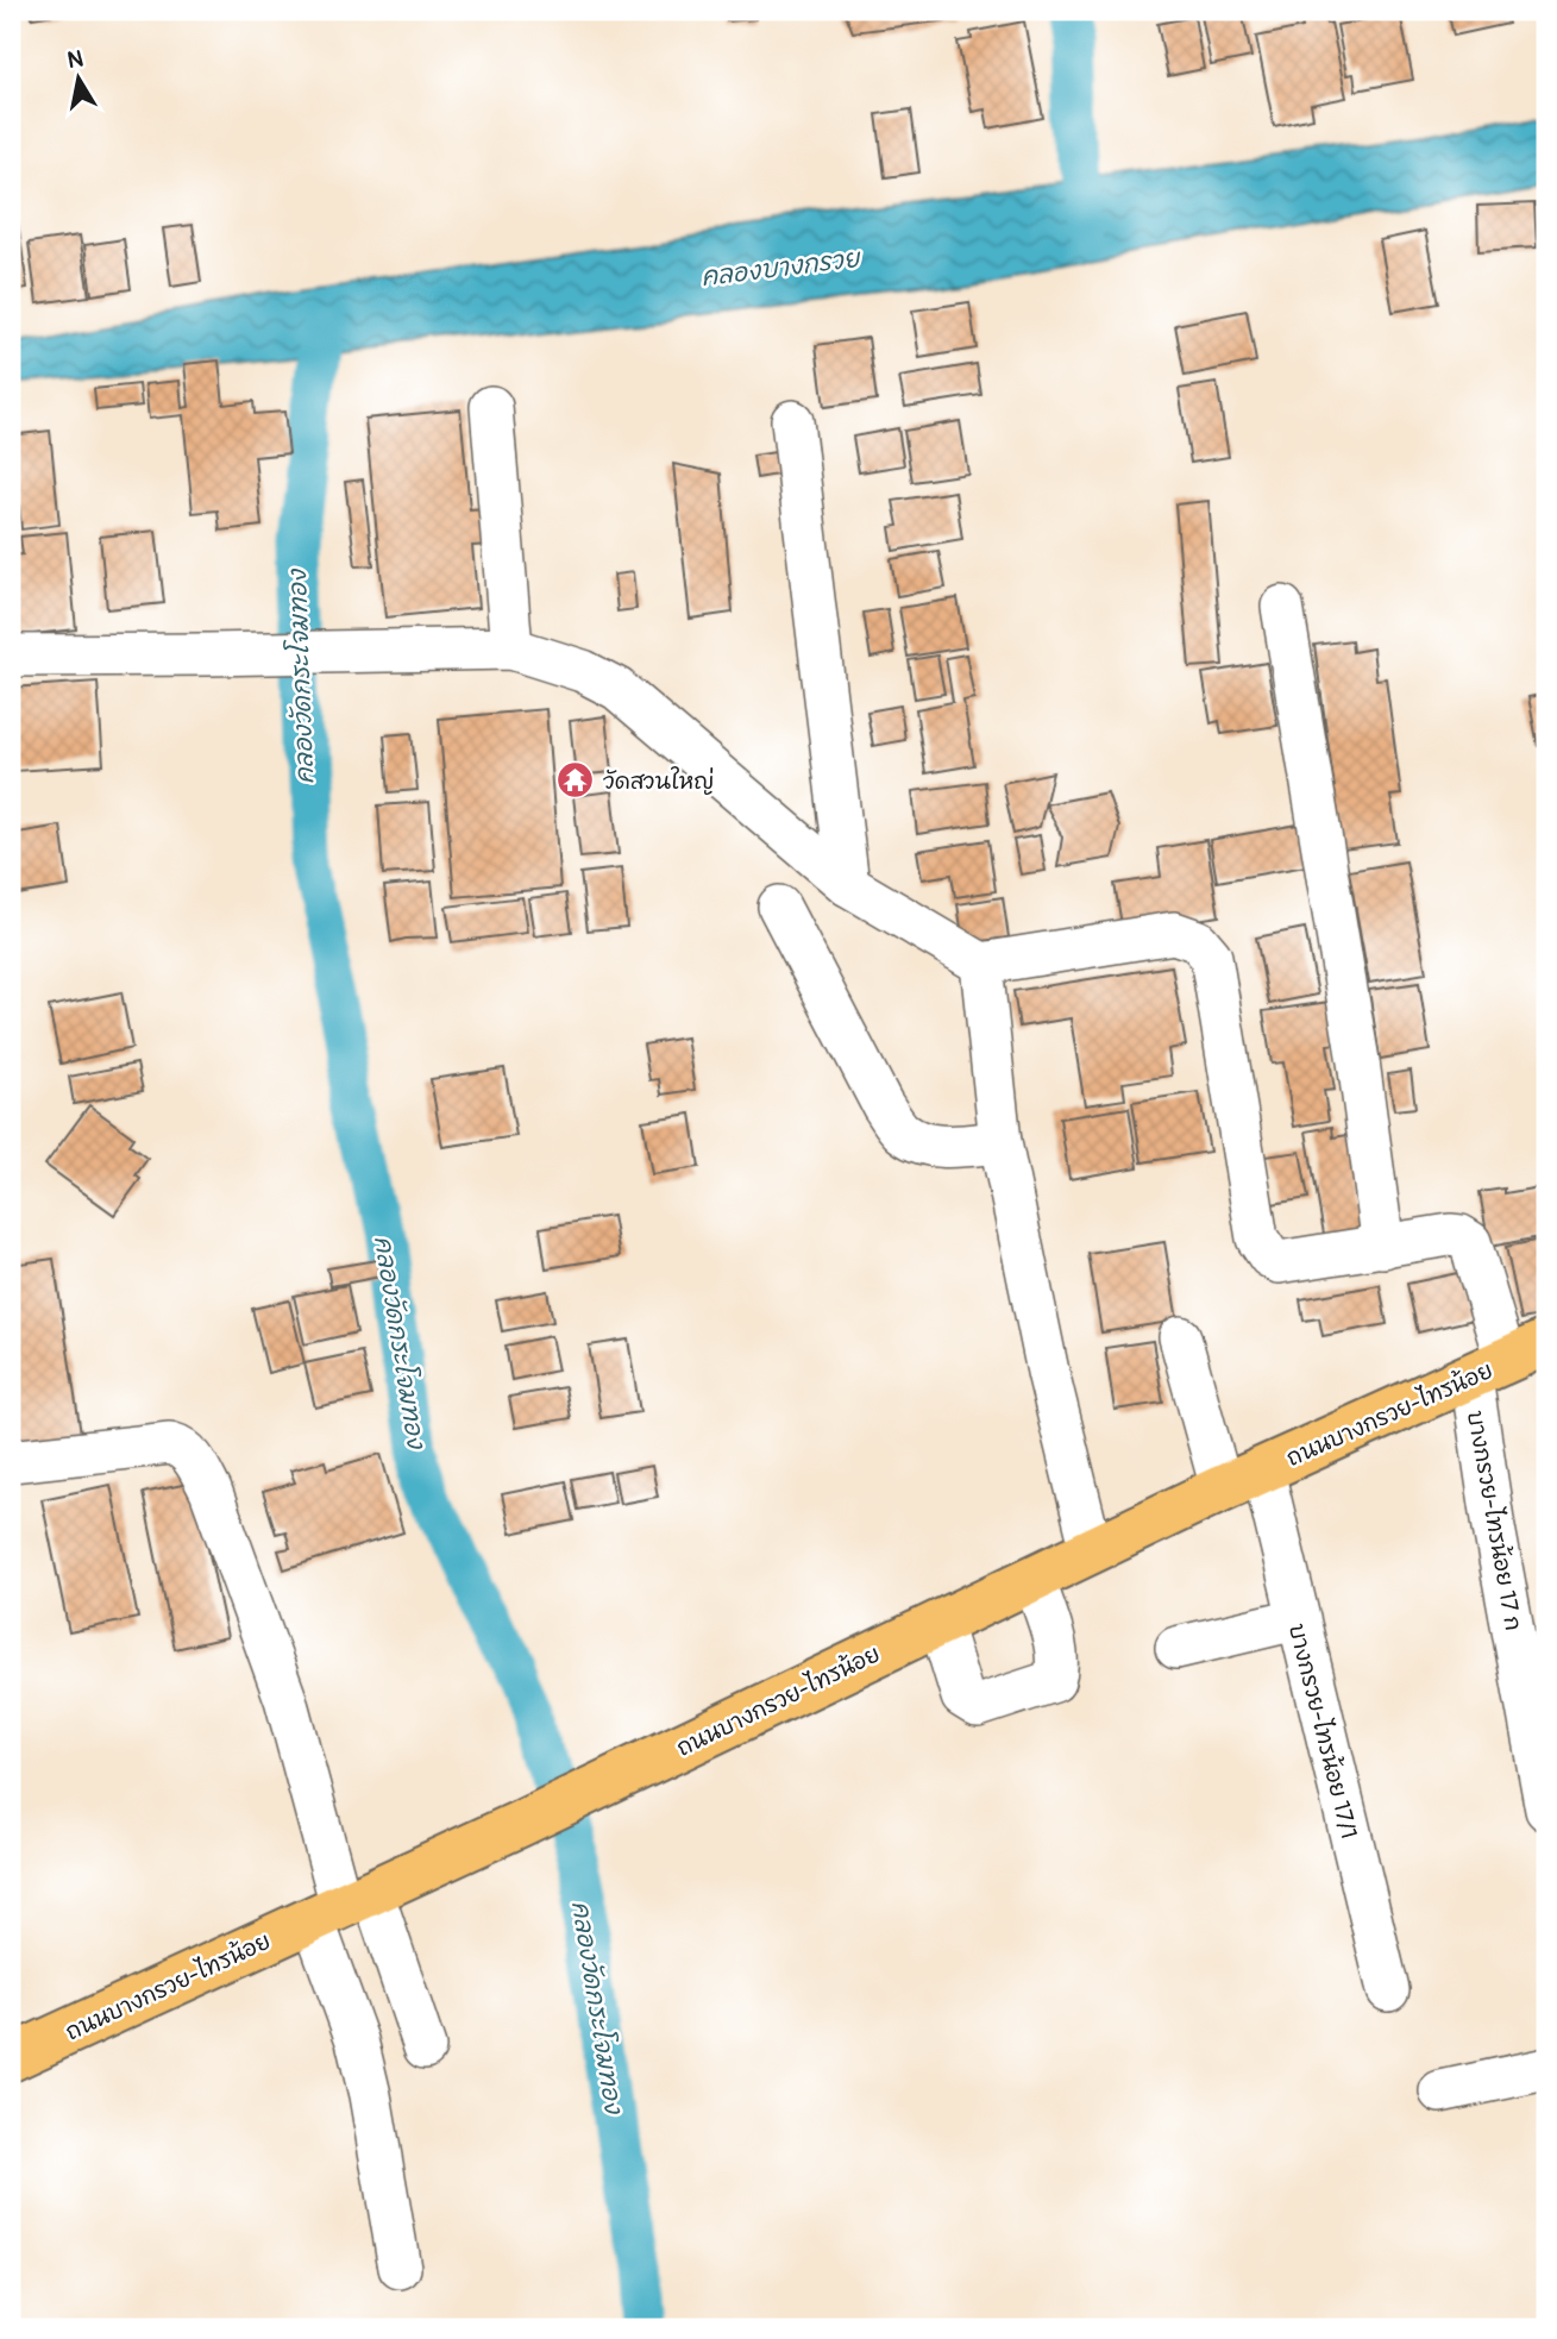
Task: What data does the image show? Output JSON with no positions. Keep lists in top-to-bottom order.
{
  "streets": {
    "main road": ["ถนนบางกรวย-ไทรน้อย"],
    "street": ["บางกรวย-ไทรน้อย 17 ก", "บางกรวย-ไทรน้อย 17/1"]
  },
  "crossings": [
    ["ถนนบางกรวย-ไทรน้อย", "บางกรวย-ไทรน้อย 17 ก"],
    ["ถนนบางกรวย-ไทรน้อย", "บางกรวย-ไทรน้อย 17/1"]
  ],
  "water": ["คลองบางกรวย", "คลองวัดกระโจมทอง"],
  "places": {
    "temple": ["วัดสวนใหญ่"]
  },
  "north": "top"
}
